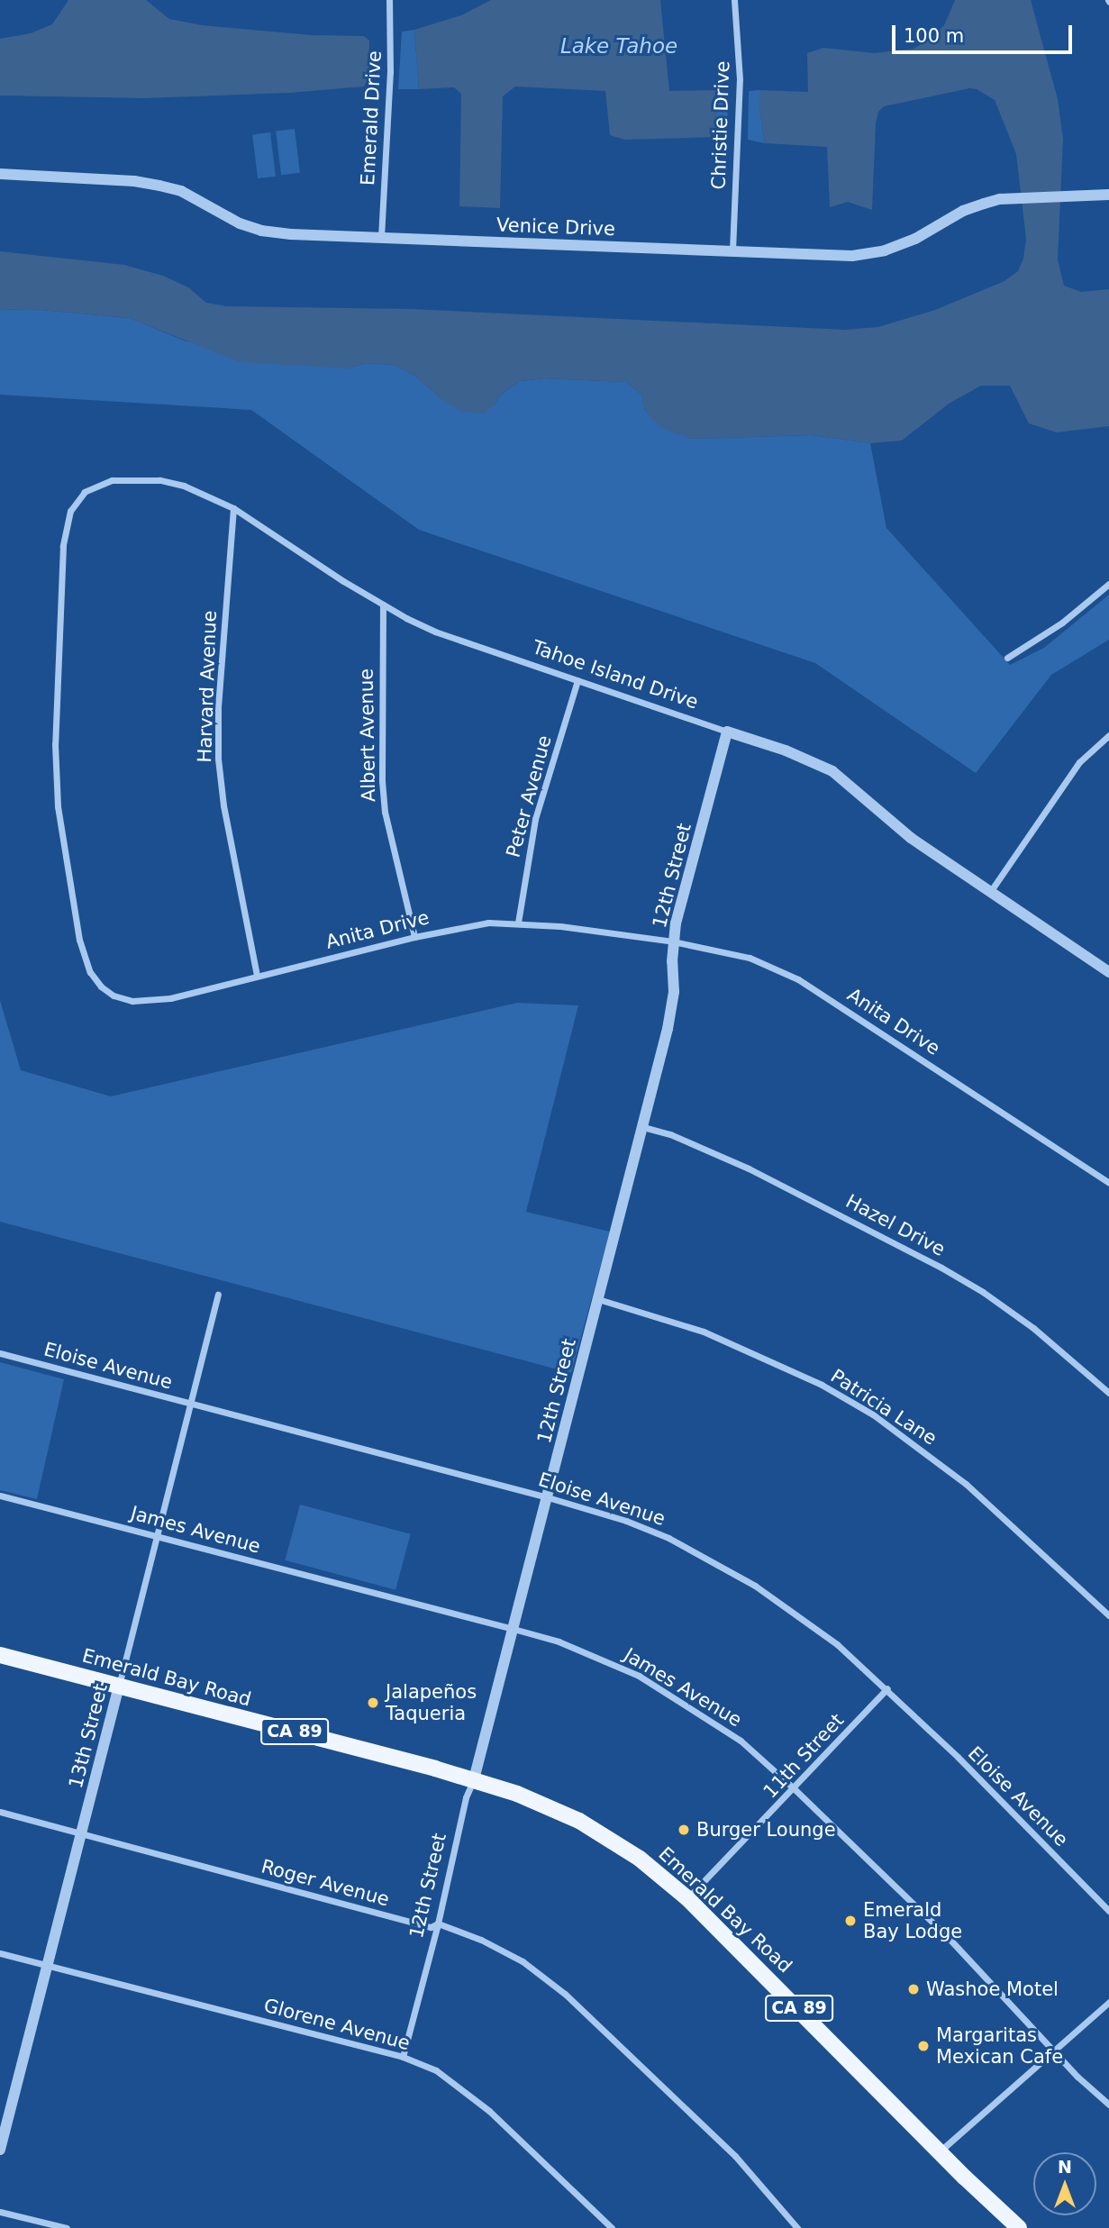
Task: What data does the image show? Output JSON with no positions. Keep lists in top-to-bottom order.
{
  "streets": {
    "main road": ["Emerald Bay Road", "CA 89"],
    "street": [
      "Emerald Drive",
      "Christie Drive",
      "Venice Drive",
      "Tahoe Island Drive",
      "Harvard Avenue",
      "Albert Avenue",
      "Peter Avenue",
      "12th Street",
      "Anita Drive",
      "Hazel Drive",
      "Eloise Avenue",
      "Patricia Lane",
      "James Avenue",
      "13th Street",
      "11th Street",
      "Roger Avenue",
      "Glorene Avenue"
    ]
  },
  "crossings": [
    ["Emerald Drive", "Venice Drive"],
    ["Christie Drive", "Venice Drive"],
    ["Tahoe Island Drive", "Harvard Avenue"],
    ["Tahoe Island Drive", "Albert Avenue"],
    ["Tahoe Island Drive", "Peter Avenue"],
    ["Tahoe Island Drive", "12th Street"],
    ["Tahoe Island Drive", "Anita Drive"],
    ["Harvard Avenue", "Anita Drive"],
    ["Albert Avenue", "Anita Drive"],
    ["Peter Avenue", "Anita Drive"],
    ["12th Street", "Anita Drive"],
    ["12th Street", "Hazel Drive"],
    ["12th Street", "Eloise Avenue"],
    ["12th Street", "Patricia Lane"],
    ["12th Street", "James Avenue"],
    ["12th Street", "Emerald Bay Road"],
    ["12th Street", "Roger Avenue"],
    ["12th Street", "Glorene Avenue"],
    ["Eloise Avenue", "13th Street"],
    ["Eloise Avenue", "11th Street"],
    ["James Avenue", "13th Street"],
    ["James Avenue", "11th Street"],
    ["Emerald Bay Road", "13th Street"],
    ["Emerald Bay Road", "11th Street"],
    ["13th Street", "Roger Avenue"],
    ["13th Street", "Glorene Avenue"]
  ],
  "water": ["Lake Tahoe"],
  "places": [
    "Jalapeños Taqueria",
    "Burger Lounge",
    "Emerald Bay Lodge",
    "Washoe Motel",
    "Margaritas Mexican Cafe"
  ],
  "scale_bar": "100 m",
  "north": "top"
}
